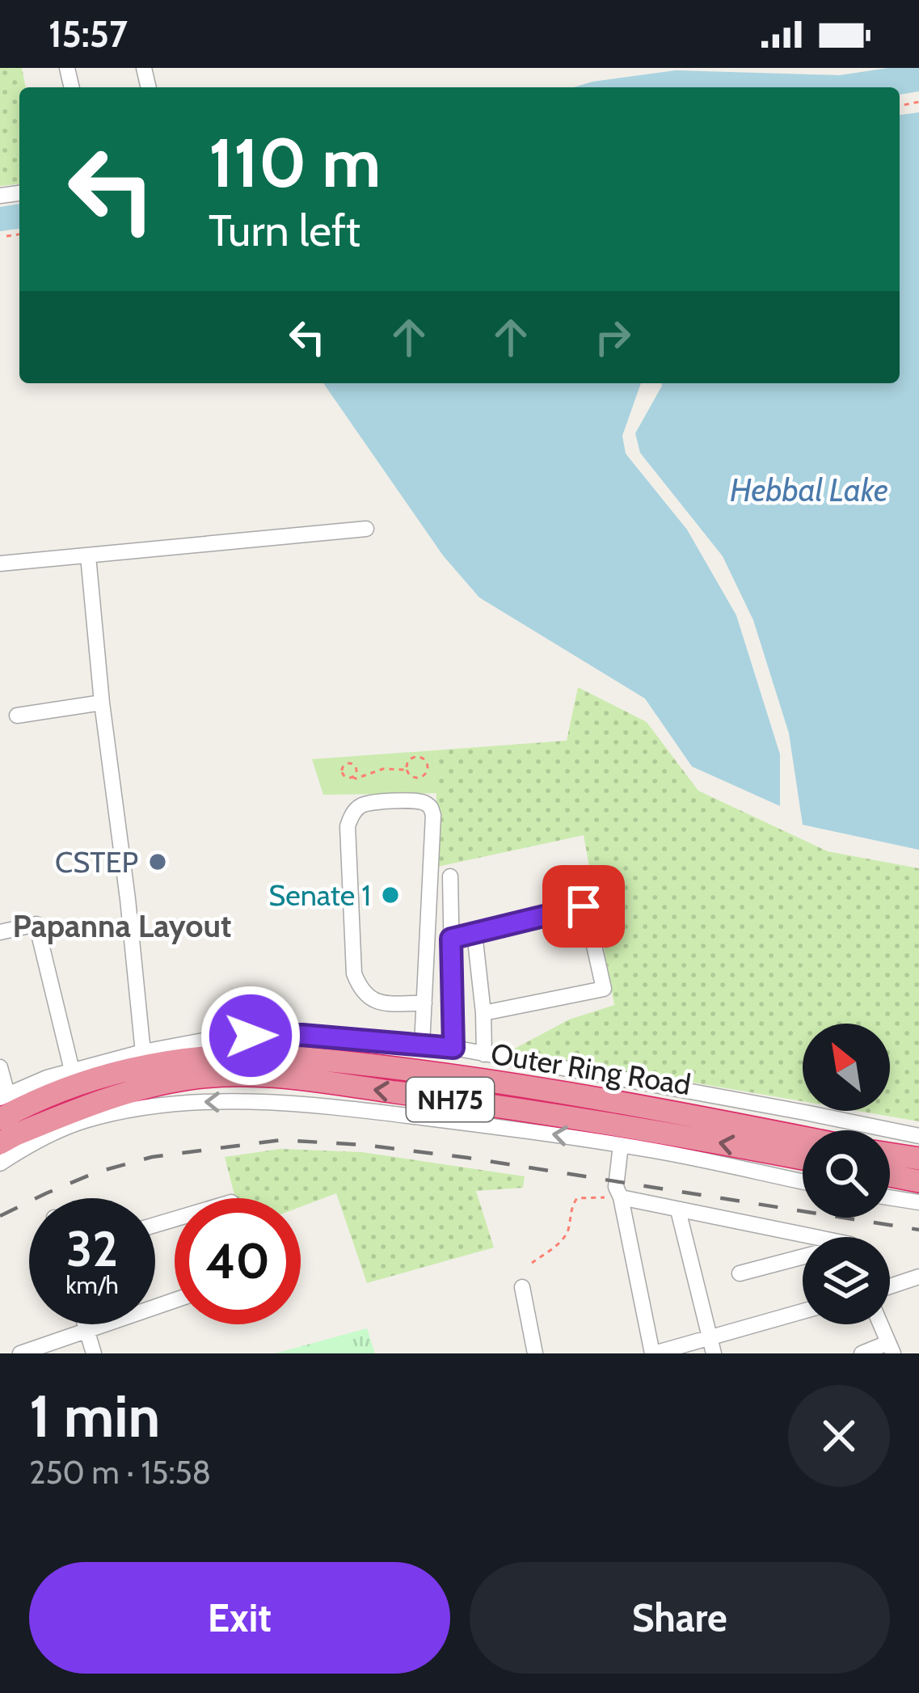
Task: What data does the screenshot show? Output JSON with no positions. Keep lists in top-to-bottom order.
{
  "streets": {
    "highway": ["Outer Ring Road", "NH75"]
  },
  "crossings": [
    ["Outer Ring Road", "NH75"]
  ],
  "districts": ["Papanna Layout"],
  "water": ["Hebbal Lake"],
  "places": ["CSTEP", "Senate 1"],
  "north": "top left",
  "page": {
    "status": "15:57",
    "turn": ["110 m", "Turn left"],
    "speed": "32 km/h",
    "limit": "40",
    "heading": ["1 min", "250 m · 15:58"],
    "buttons": ["Exit", "Share"]
  }
}
